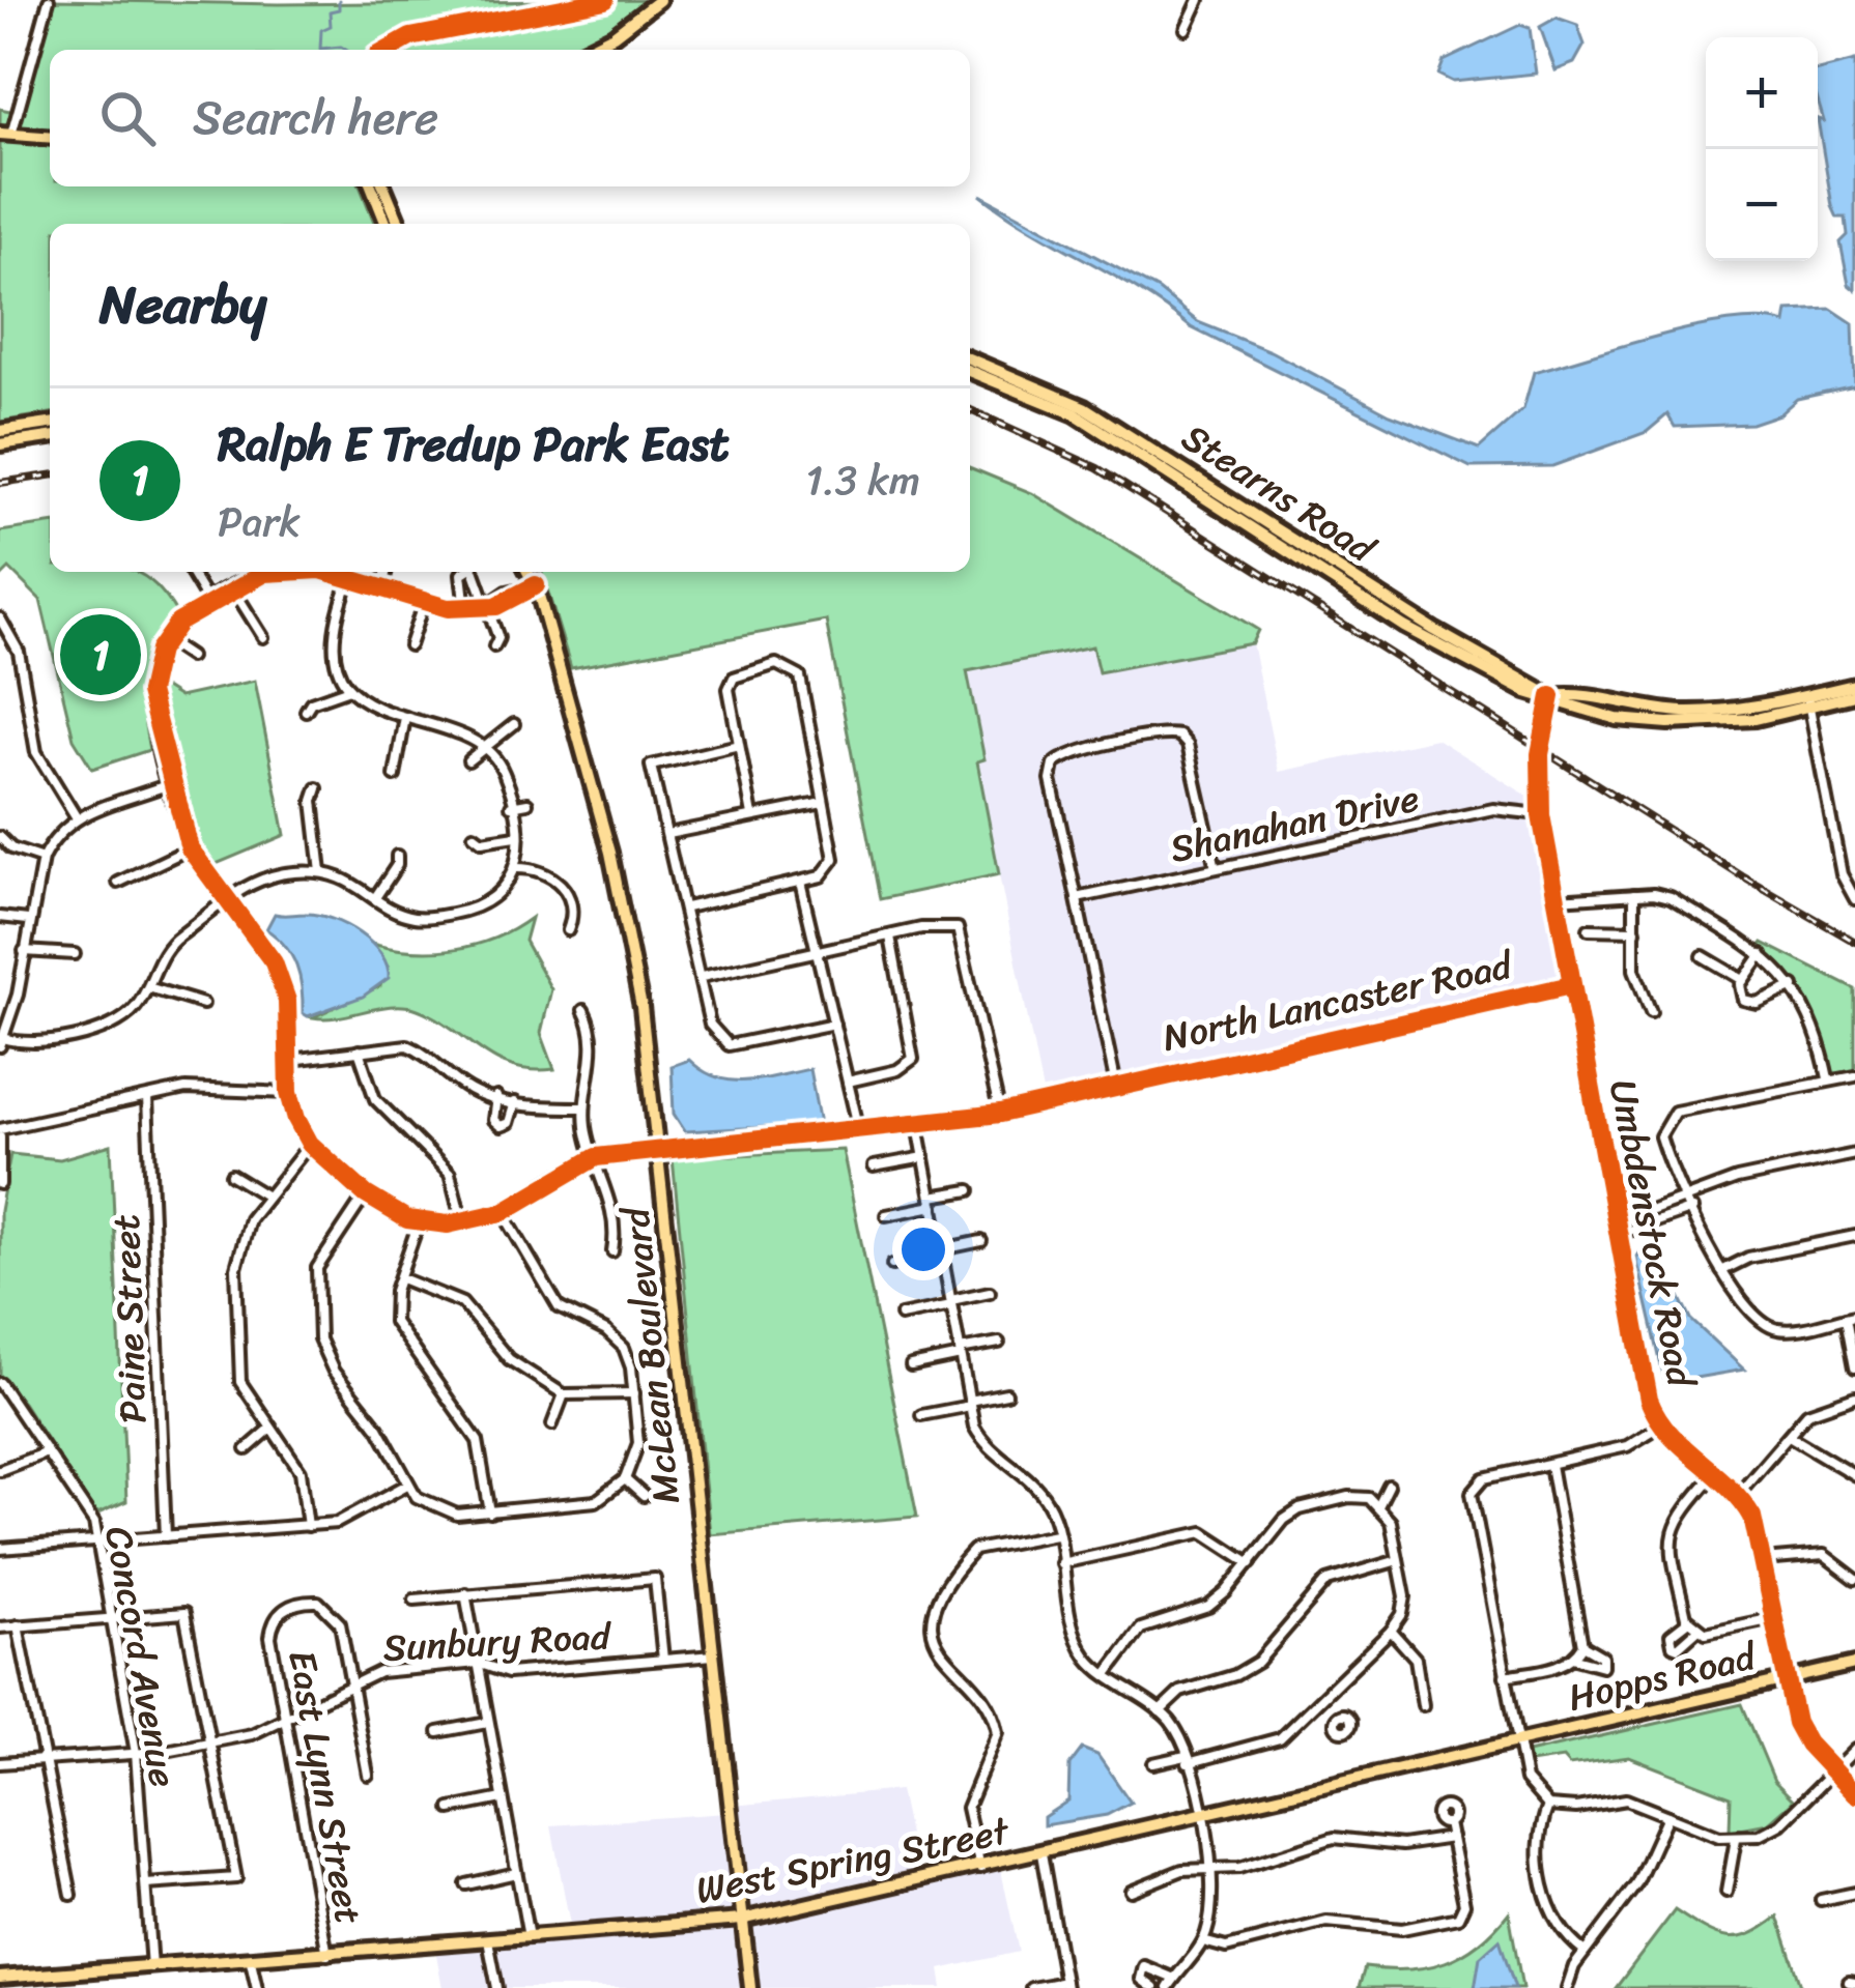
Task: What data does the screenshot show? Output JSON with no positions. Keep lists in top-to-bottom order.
{
  "streets": {
    "main road": [
      "Stearns Road",
      "McLean Boulevard",
      "Hopps Road",
      "West Spring Street"
    ],
    "street": [
      "Shanahan Drive",
      "North Lancaster Road",
      "Umbdenstock Road",
      "Paine Street",
      "Sunbury Road",
      "Concord Avenue",
      "East Lynn Street"
    ]
  },
  "crossings": [
    ["Stearns Road", "Umbdenstock Road"],
    ["Shanahan Drive", "Umbdenstock Road"],
    ["North Lancaster Road", "Umbdenstock Road"],
    ["North Lancaster Road", "McLean Boulevard"],
    ["Umbdenstock Road", "Hopps Road"],
    ["McLean Boulevard", "Sunbury Road"],
    ["McLean Boulevard", "West Spring Street"],
    ["Sunbury Road", "Concord Avenue"],
    ["Sunbury Road", "East Lynn Street"],
    ["Concord Avenue", "West Spring Street"],
    ["Hopps Road", "West Spring Street"],
    ["East Lynn Street", "West Spring Street"]
  ],
  "page": {
    "map_buttons": ["+", "−"],
    "search": "Search here",
    "heading": "Nearby",
    "list": [
      {
        "mark": "1",
        "name": "Ralph E Tredup Park East",
        "note": "Park",
        "value": "1.3 km"
      }
    ],
    "pins": "1"
  }
}
